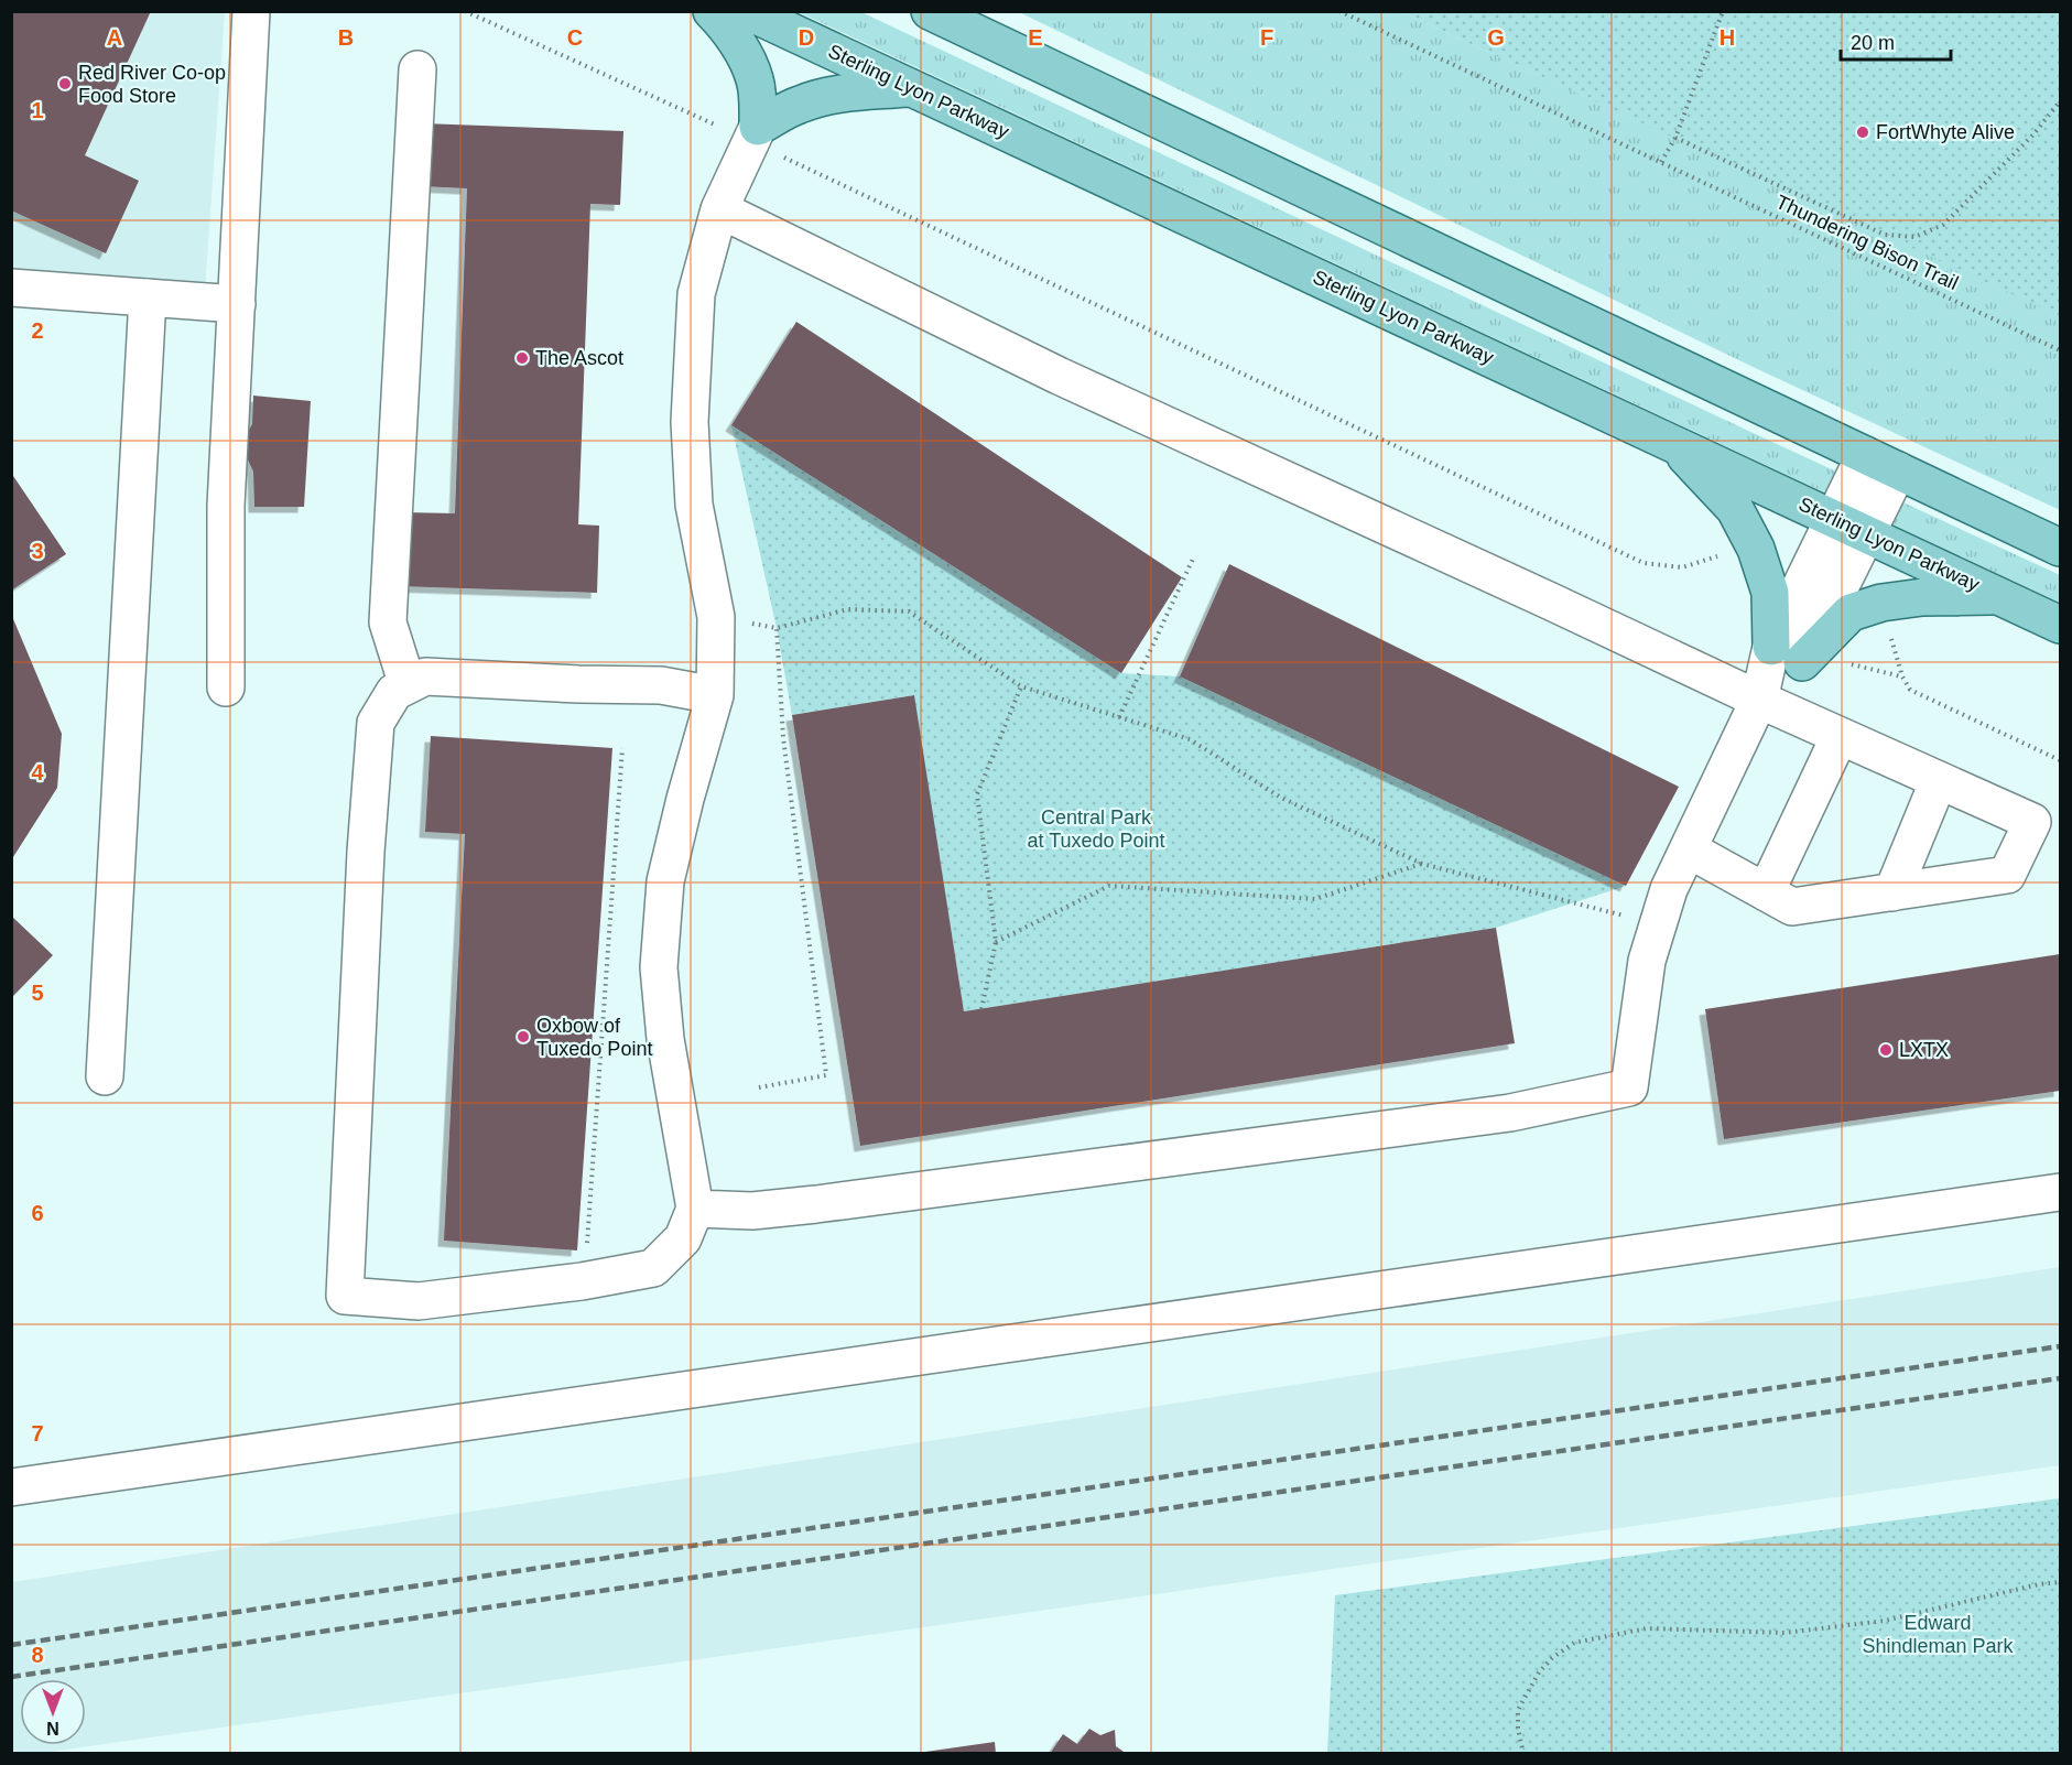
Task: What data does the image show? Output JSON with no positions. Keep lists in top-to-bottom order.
{
  "streets": {
    "main road": ["Sterling Lyon Parkway"],
    "path": ["Thundering Bison Trail"]
  },
  "parks": ["Central Park at Tuxedo Point", "Edward Shindleman Park"],
  "places": [
    "Red River Co-op Food Store",
    "FortWhyte Alive",
    "The Ascot",
    "Oxbow of Tuxedo Point",
    "LXTX"
  ],
  "scale_bar": "20 m",
  "north": "bottom",
  "grid": {
    "columns": [
      "A",
      "B",
      "C",
      "D",
      "E",
      "F",
      "G",
      "H"
    ],
    "rows": [
      "1",
      "2",
      "3",
      "4",
      "5",
      "6",
      "7",
      "8"
    ]
  }
}
